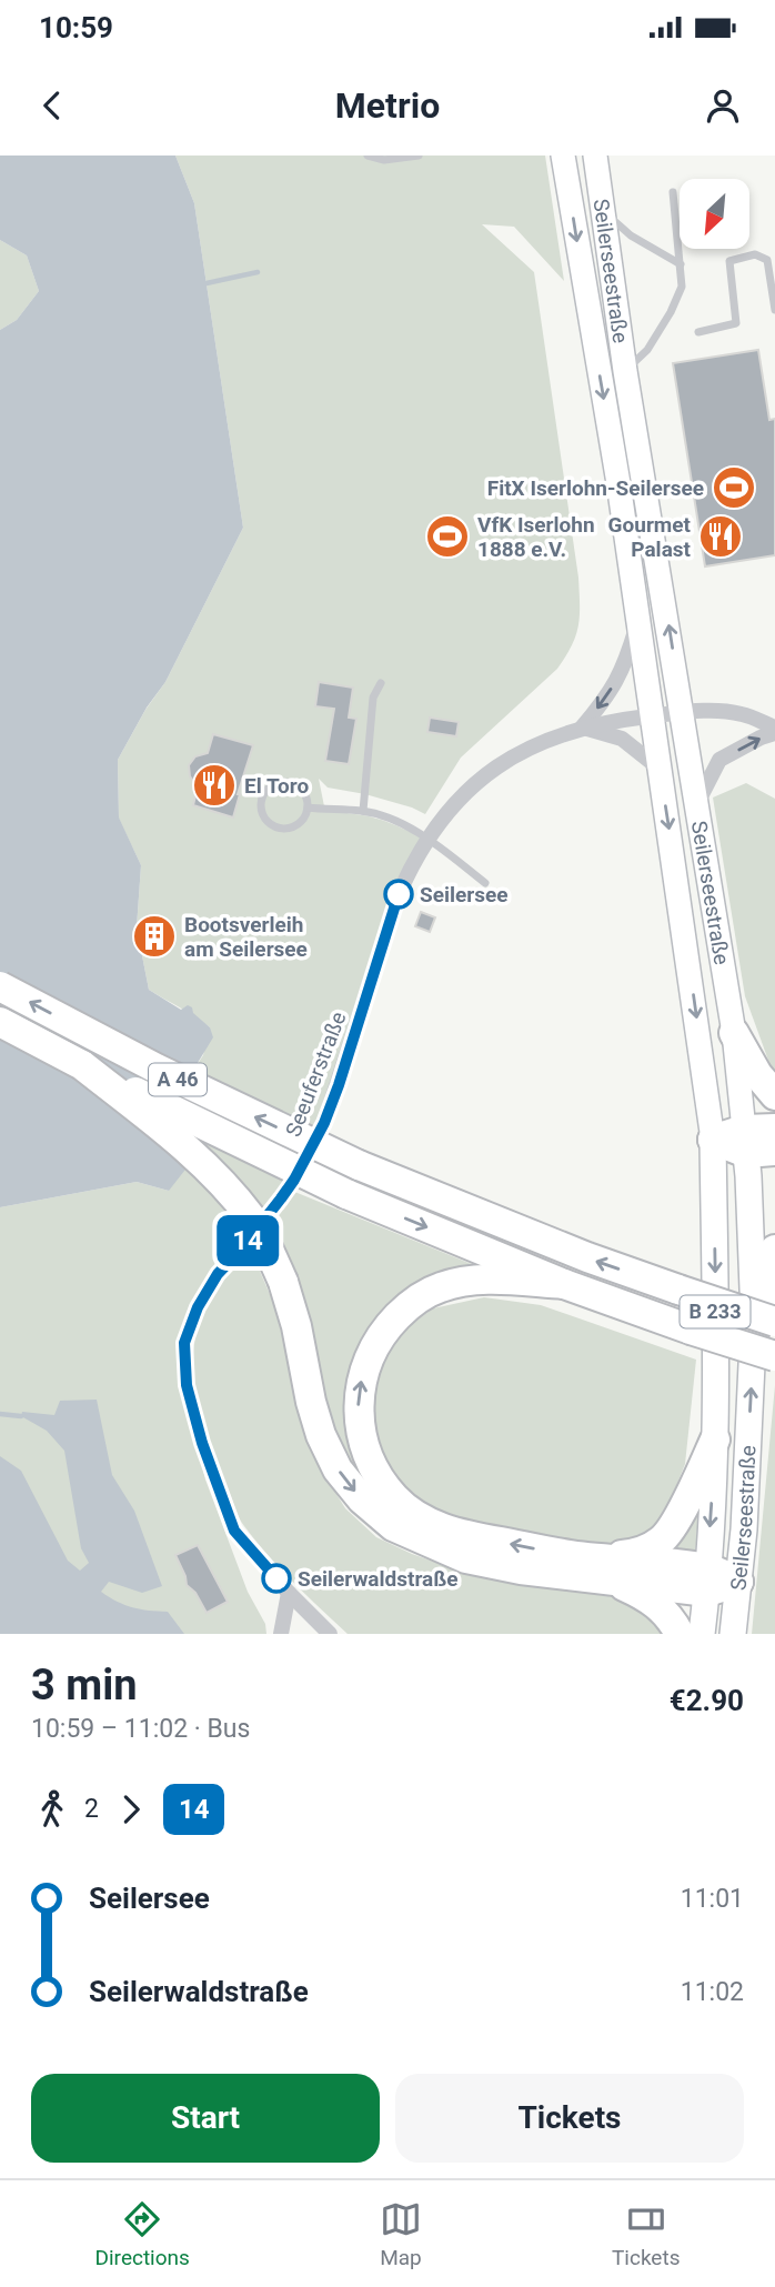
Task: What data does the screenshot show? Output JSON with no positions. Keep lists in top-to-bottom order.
{
  "streets": {
    "highway": ["A 46"],
    "main road": ["Seilerseestraße", "B 233"],
    "street": ["Seeuferstraße"]
  },
  "crossings": [
    ["Seilerseestraße", "Seeuferstraße"],
    ["Seilerseestraße", "A 46"]
  ],
  "places": {
    "sports": ["FitX Iserlohn-Seilersee", "VfK Iserlohn 1888 e.V."],
    "restaurant": ["Gourmet Palast", "El Toro"],
    "other": ["Seilersee", "Seilerwaldstraße"],
    "building": ["Bootsverleih am Seilersee"]
  },
  "lines": ["bus line 14"],
  "north": "bottom left",
  "page": {
    "status": "10:59",
    "header": "Metrio",
    "on_map": "14",
    "heading": ["3 min", "10:59 – 11:02 · Bus", "€2.90"],
    "legs": ["2", "14"],
    "list": [
      {
        "name": "Seilersee",
        "value": "11:01"
      },
      {
        "name": "Seilerwaldstraße",
        "value": "11:02"
      }
    ],
    "buttons": ["Start", "Tickets"],
    "tabs": ["Directions", "Map", "Tickets"]
  }
}
